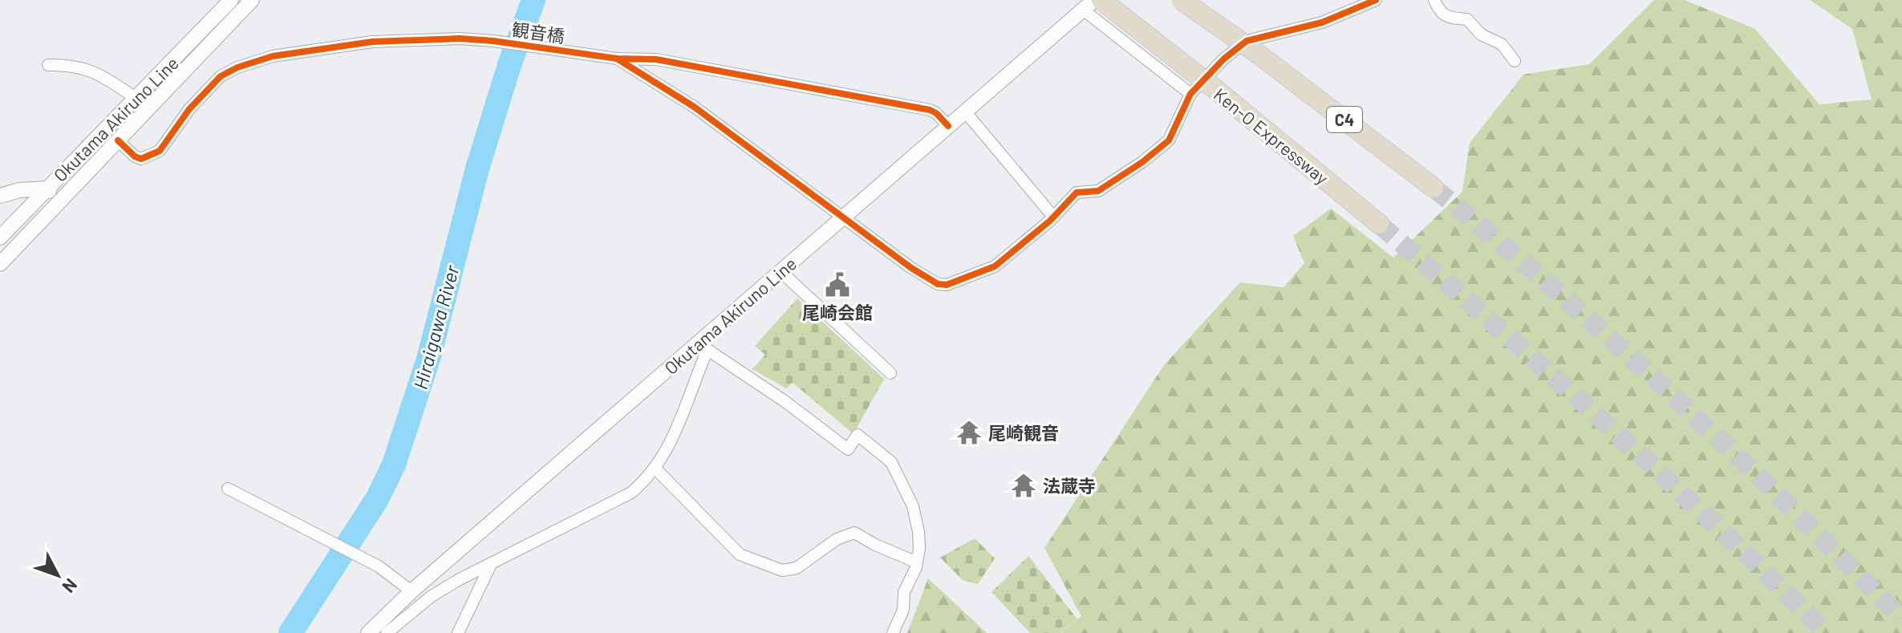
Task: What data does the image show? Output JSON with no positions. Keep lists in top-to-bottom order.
{
  "streets": {
    "highway": ["C4", "Ken-O Expressway"],
    "main road": ["Okutama Akiruno Line"],
    "street": ["観音橋"]
  },
  "crossings": [
    ["観音橋", "Okutama Akiruno Line"]
  ],
  "water": ["Hiraigawa River"],
  "places": {
    "public building": ["尾崎会館"],
    "temple": ["尾崎観音", "法蔵寺"]
  },
  "north": "bottom right"
}
